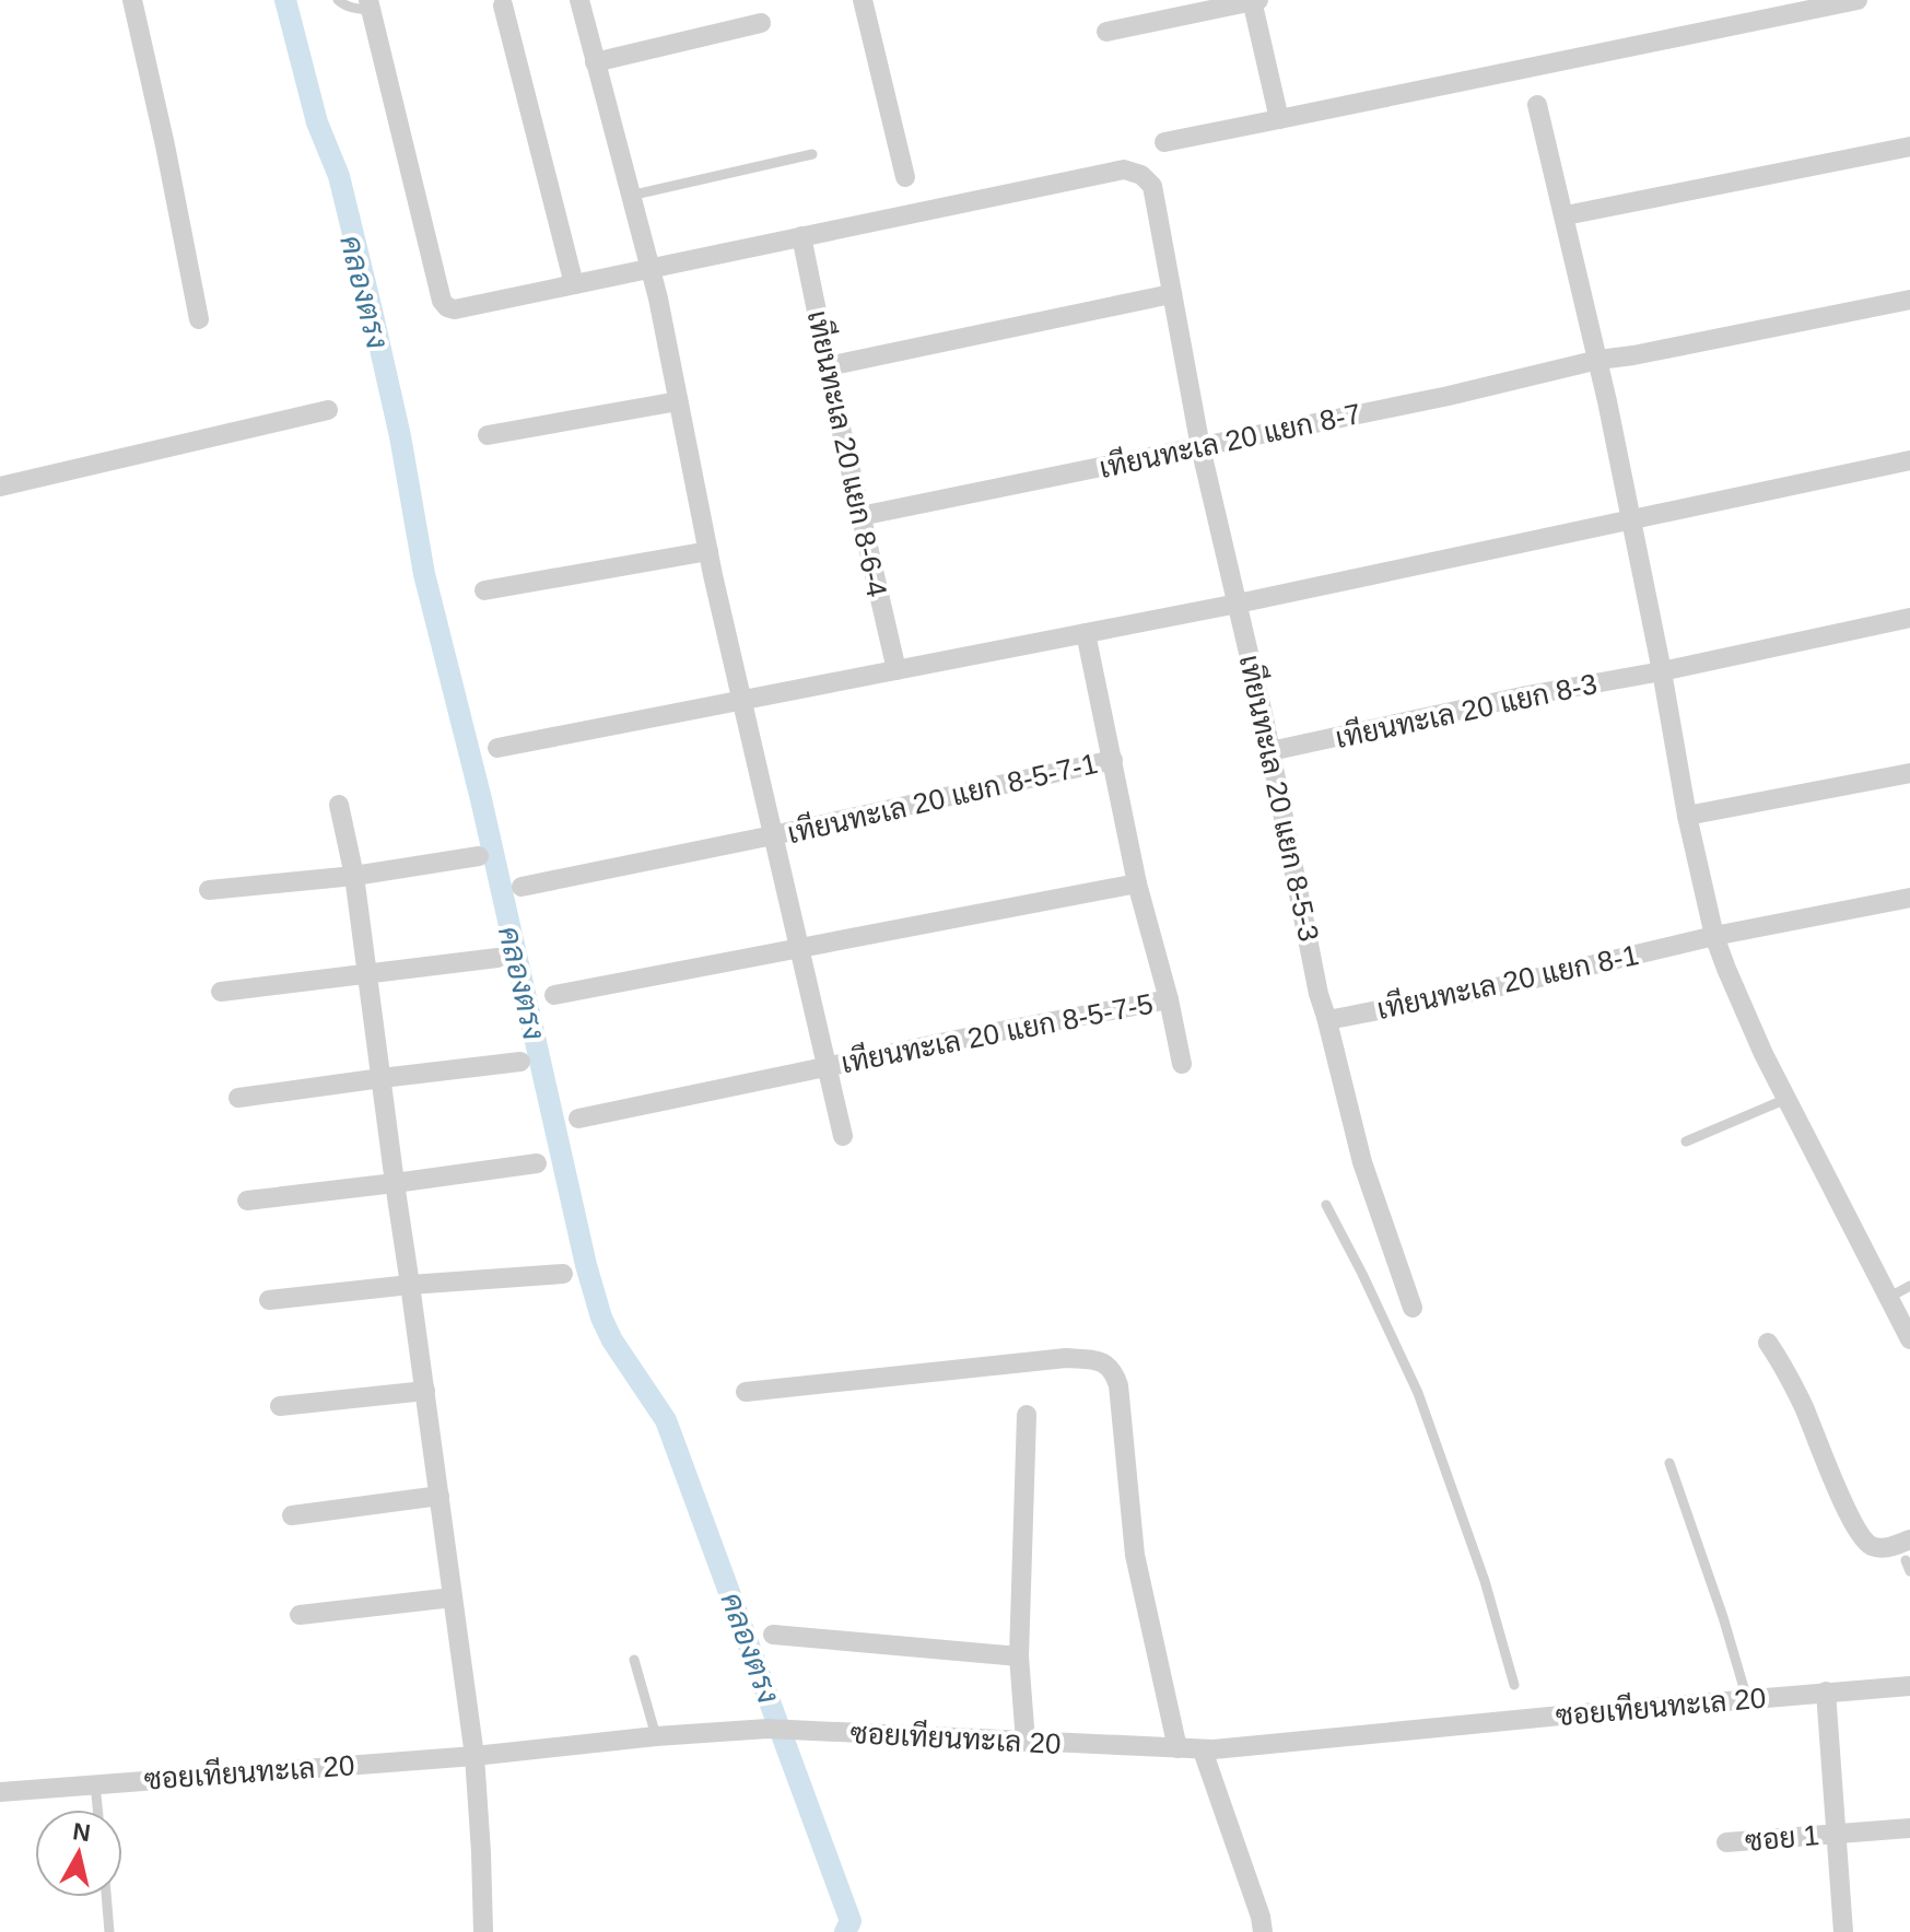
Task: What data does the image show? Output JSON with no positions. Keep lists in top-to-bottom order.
{
  "streets": {
    "street": [
      "เทียนทะเล 20 แยก 8-7",
      "เทียนทะเล 20 แยก 8-6-4",
      "เทียนทะเล 20 แยก 8-3",
      "เทียนทะเล 20 แยก 8-5-7-1",
      "เทียนทะเล 20 แยก 8-5-3",
      "เทียนทะเล 20 แยก 8-1",
      "เทียนทะเล 20 แยก 8-5-7-5",
      "ซอยเทียนทะเล 20",
      "ซอย 1"
    ]
  },
  "crossings": [
    ["เทียนทะเล 20 แยก 8-7", "เทียนทะเล 20 แยก 8-6-4"],
    ["เทียนทะเล 20 แยก 8-7", "เทียนทะเล 20 แยก 8-5-3"],
    ["เทียนทะเล 20 แยก 8-6-4", "เทียนทะเล 20 แยก 8-5-3"],
    ["เทียนทะเล 20 แยก 8-3", "เทียนทะเล 20 แยก 8-5-3"],
    ["เทียนทะเล 20 แยก 8-5-3", "เทียนทะเล 20 แยก 8-1"]
  ],
  "water": ["คลองตรง"],
  "north": "top"
}
